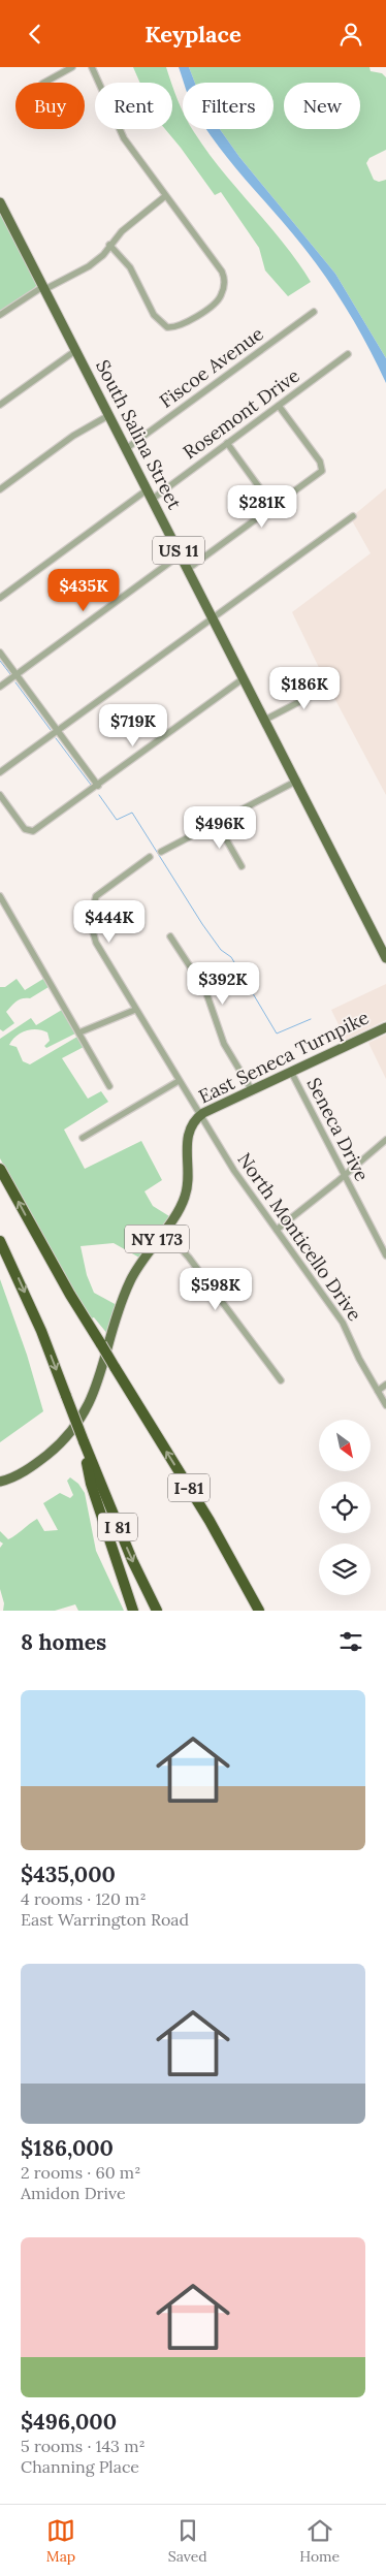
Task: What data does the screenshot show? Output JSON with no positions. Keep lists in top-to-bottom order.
{
  "streets": {
    "highway": ["I-81", "I 81"],
    "main road": [
      "South Salina Street",
      "US 11",
      "East Seneca Turnpike",
      "NY 173"
    ],
    "street": [
      "Fiscoe Avenue",
      "Rosemont Drive",
      "Seneca Drive",
      "North Monticello Drive"
    ]
  },
  "crossings": [
    ["Fiscoe Avenue", "South Salina Street"],
    ["Rosemont Drive", "South Salina Street"],
    ["East Seneca Turnpike", "Seneca Drive"],
    ["East Seneca Turnpike", "North Monticello Drive"]
  ],
  "north": "bottom right",
  "page": {
    "header": "Keyplace",
    "chip": [
      "Buy",
      "Rent",
      "Filters",
      "New"
    ],
    "price": [
      "$281K",
      "$435K",
      "$186K",
      "$719K",
      "$496K",
      "$444K",
      "$392K",
      "$598K"
    ],
    "heading": "8 homes",
    "list": [
      {
        "name": "$435,000",
        "note": "4 rooms · 120 m² · East Warrington Road"
      },
      {
        "name": "$186,000",
        "note": "2 rooms · 60 m² · Amidon Drive"
      },
      {
        "name": "$496,000",
        "note": "5 rooms · 143 m² · Channing Place"
      }
    ],
    "tabs": ["Map", "Saved", "Home"]
  }
}
